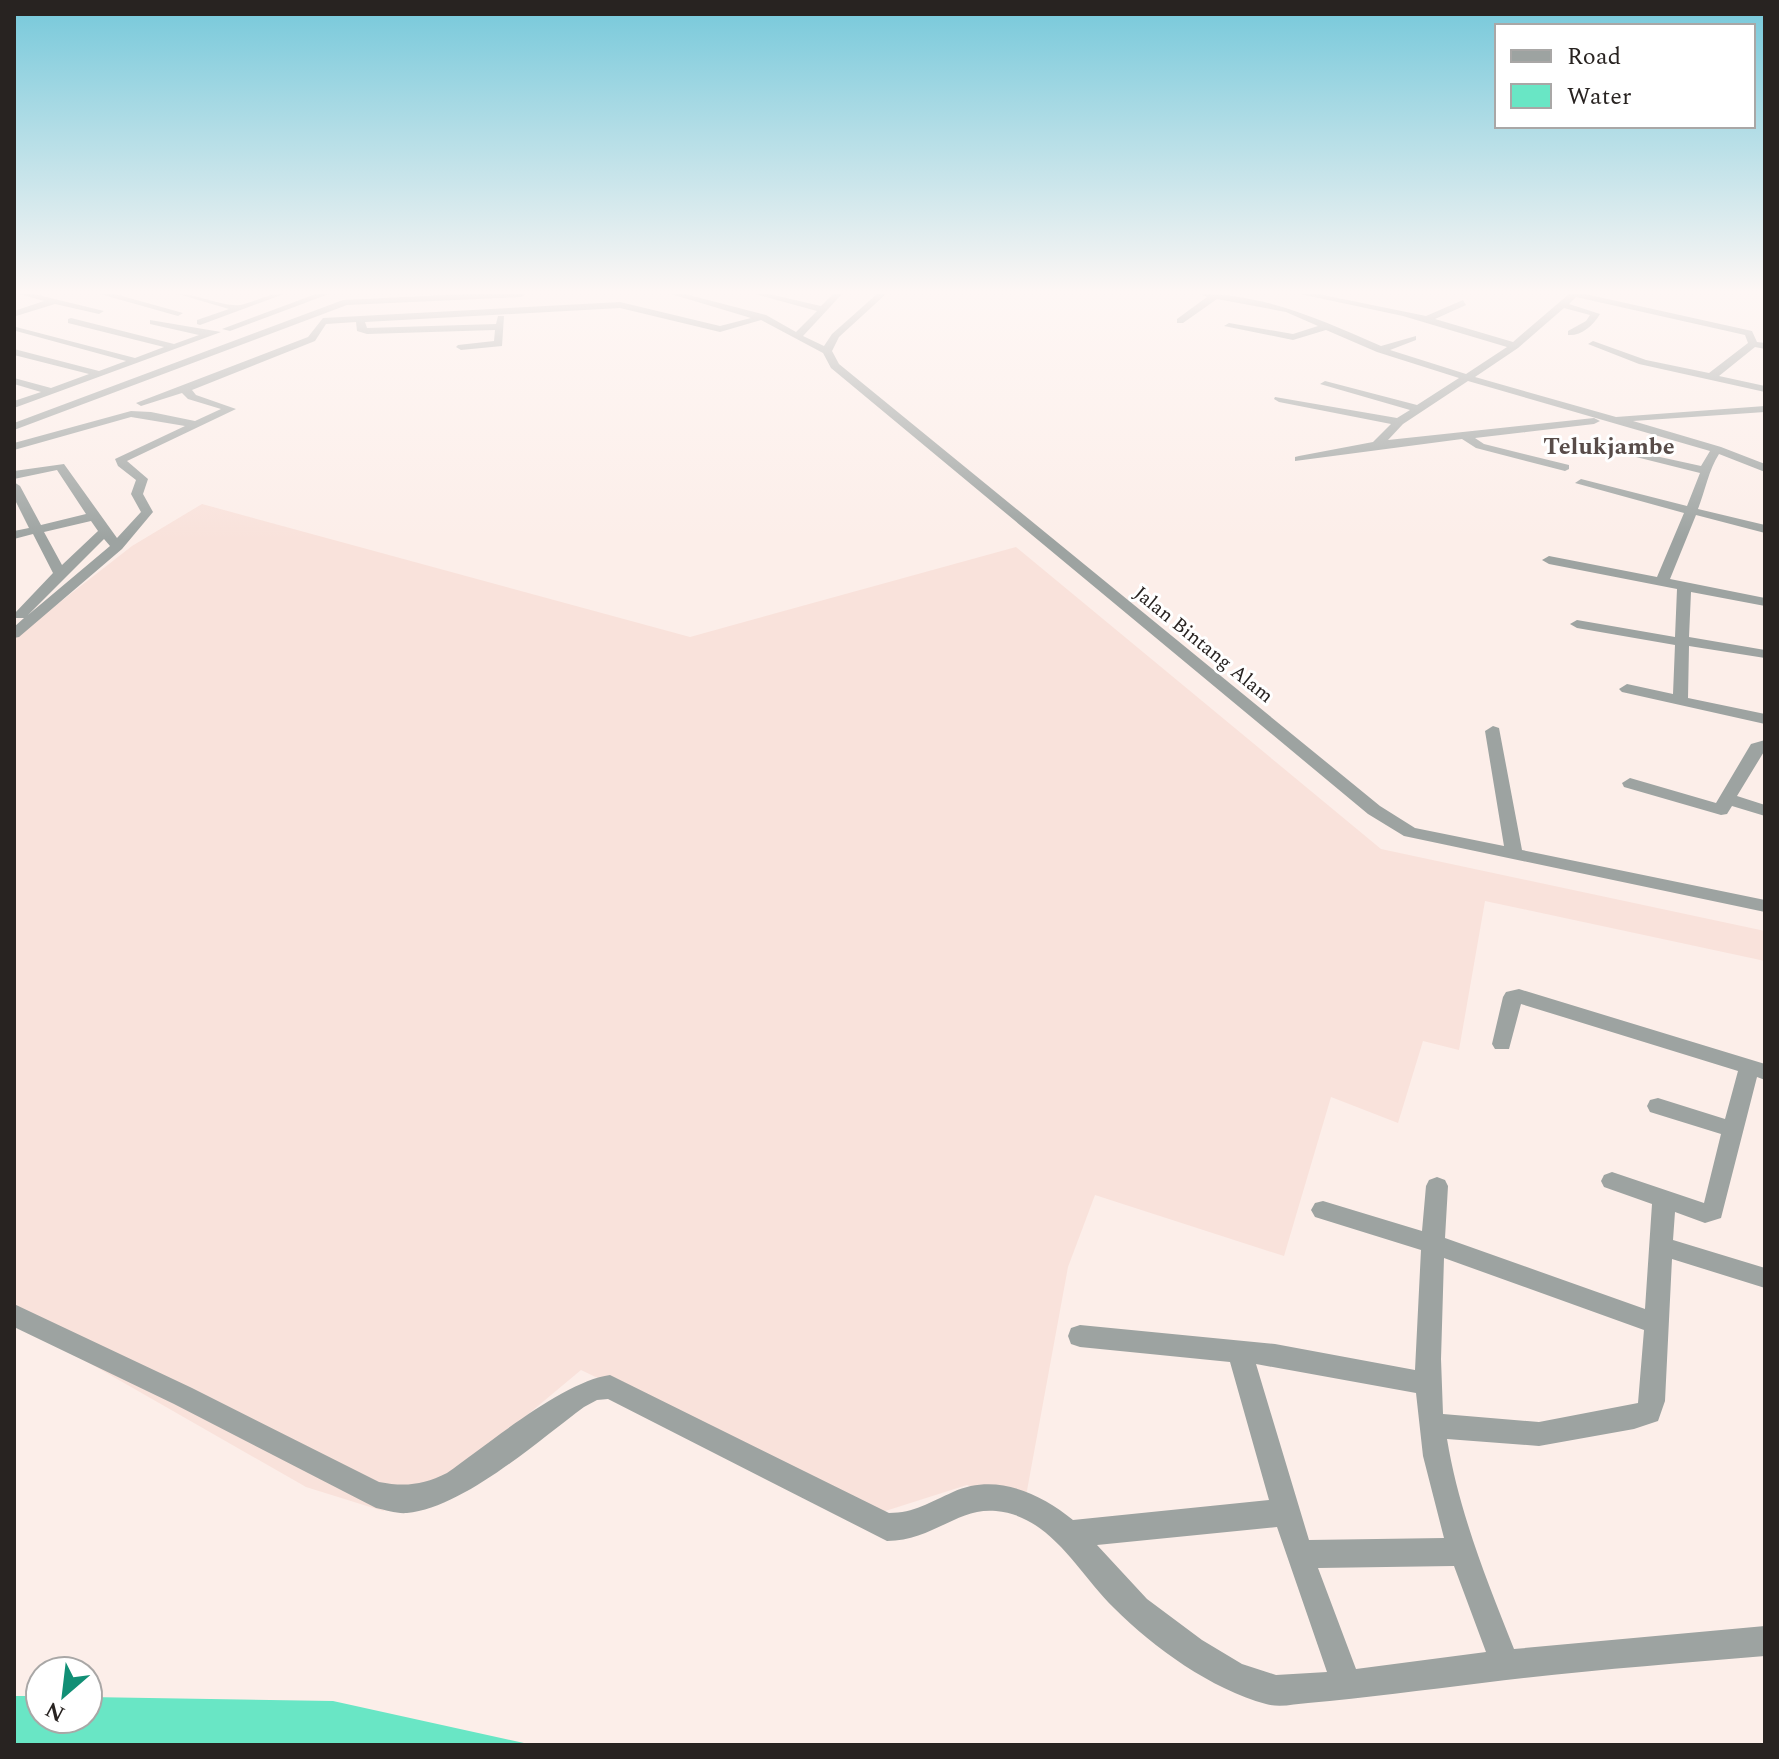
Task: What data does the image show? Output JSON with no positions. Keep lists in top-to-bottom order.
{
  "streets": {
    "street": ["Jalan Bintang Alam"]
  },
  "districts": ["Telukjambe"],
  "legend": ["Road", "Water"],
  "north": "bottom left"
}
